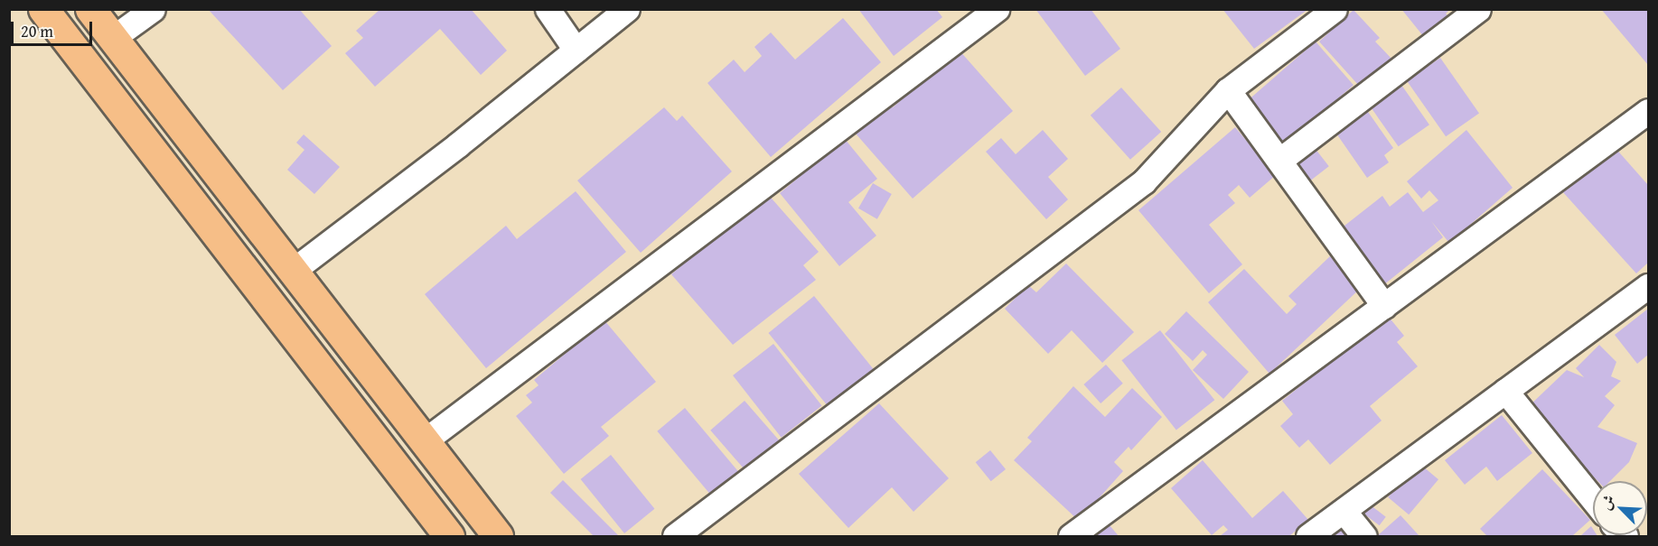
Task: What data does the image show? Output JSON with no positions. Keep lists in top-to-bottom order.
{
  "scale_bar": "20 m",
  "north": "top left"
}
